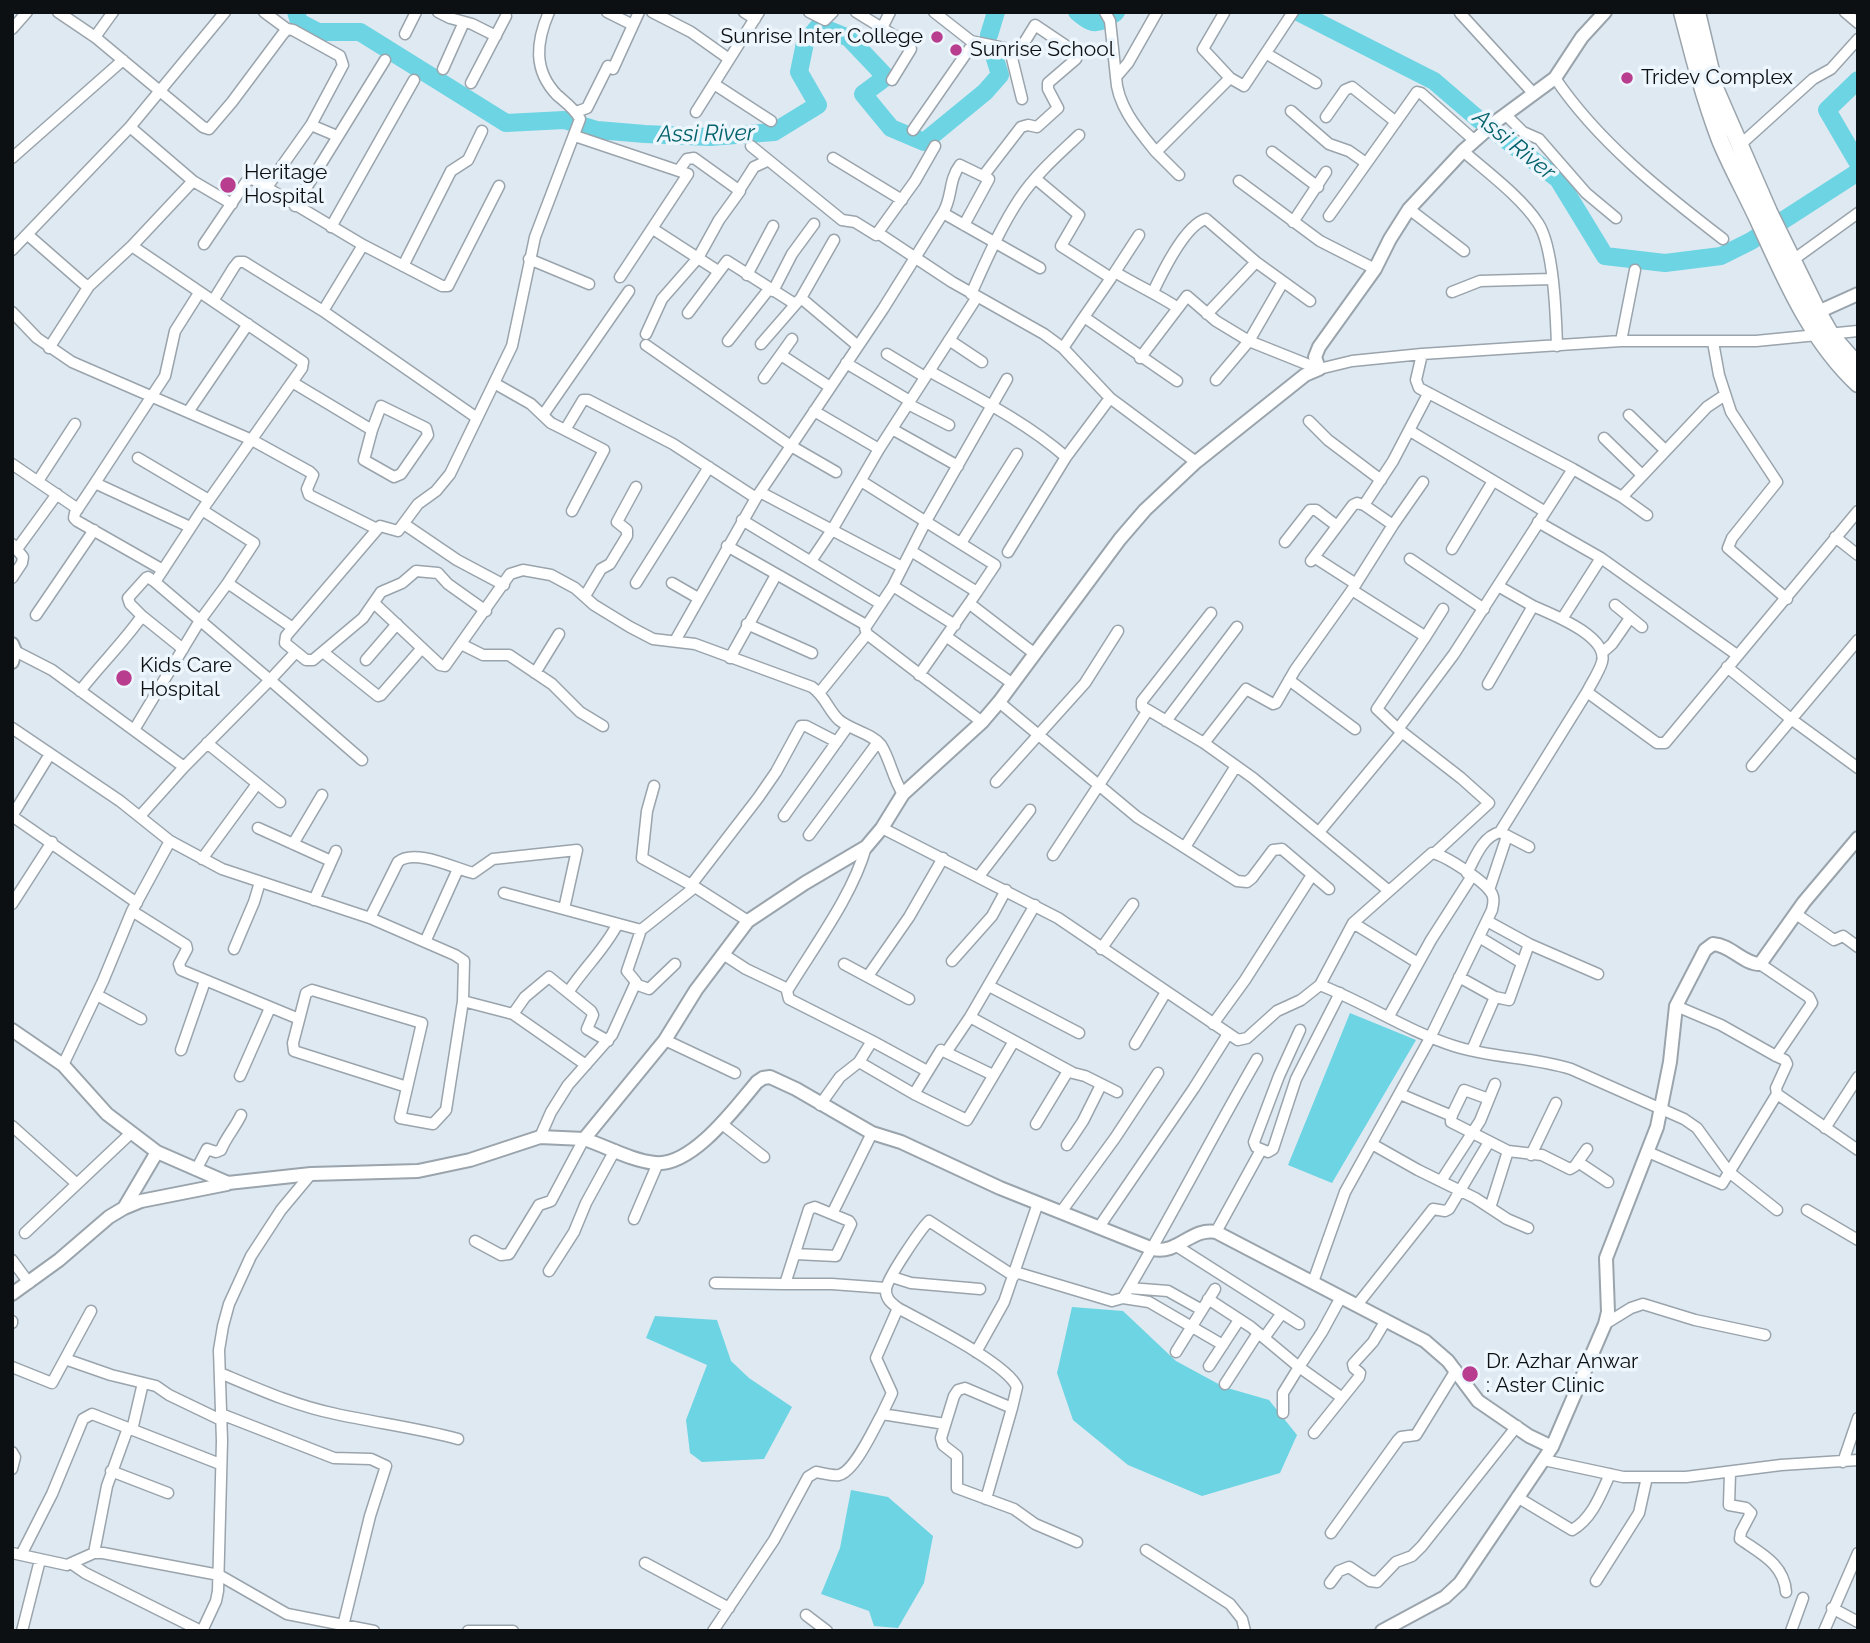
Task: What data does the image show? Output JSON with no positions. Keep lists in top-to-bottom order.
{
  "water": ["Assi River"],
  "places": [
    "Sunrise Inter College",
    "Sunrise School",
    "Tridev Complex",
    "Heritage Hospital",
    "Kids Care Hospital",
    "Dr. Azhar Anwar : Aster Clinic"
  ]
}
